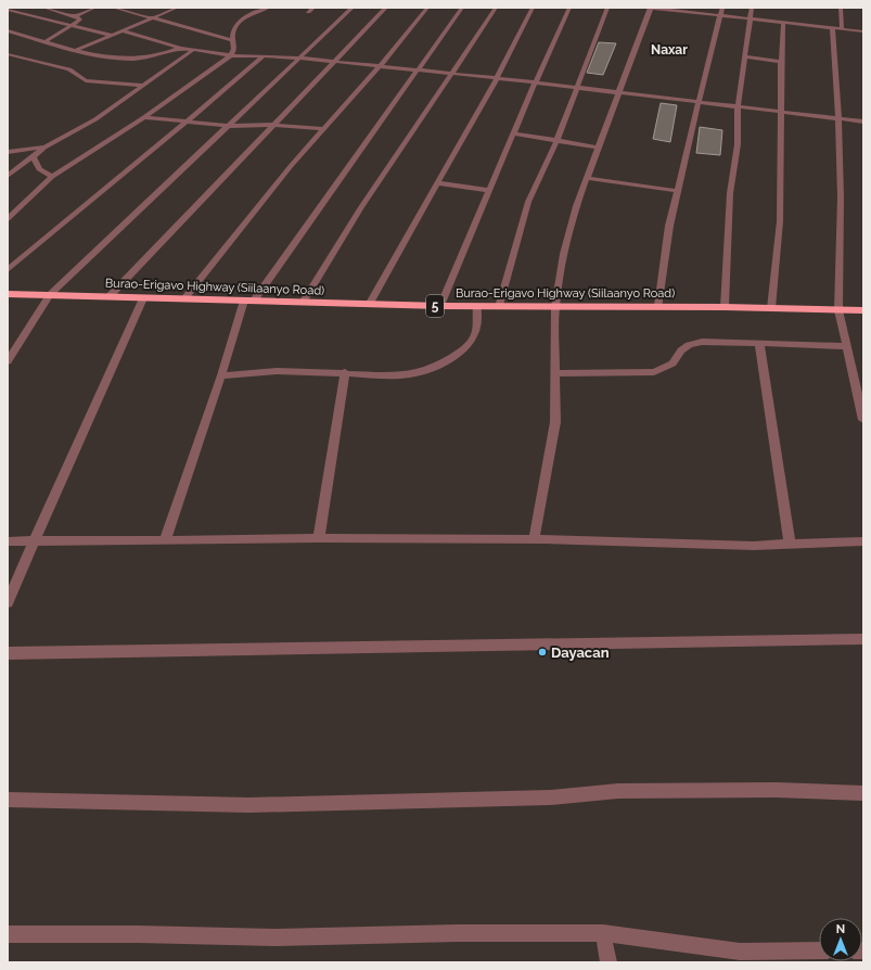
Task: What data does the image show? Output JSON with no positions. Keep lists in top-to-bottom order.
{
  "streets": {
    "highway": ["Burao-Erigavo Highway (Siilaanyo Road)", "5"]
  },
  "districts": ["Naxar"],
  "places": ["Dayacan"],
  "north": "top"
}
